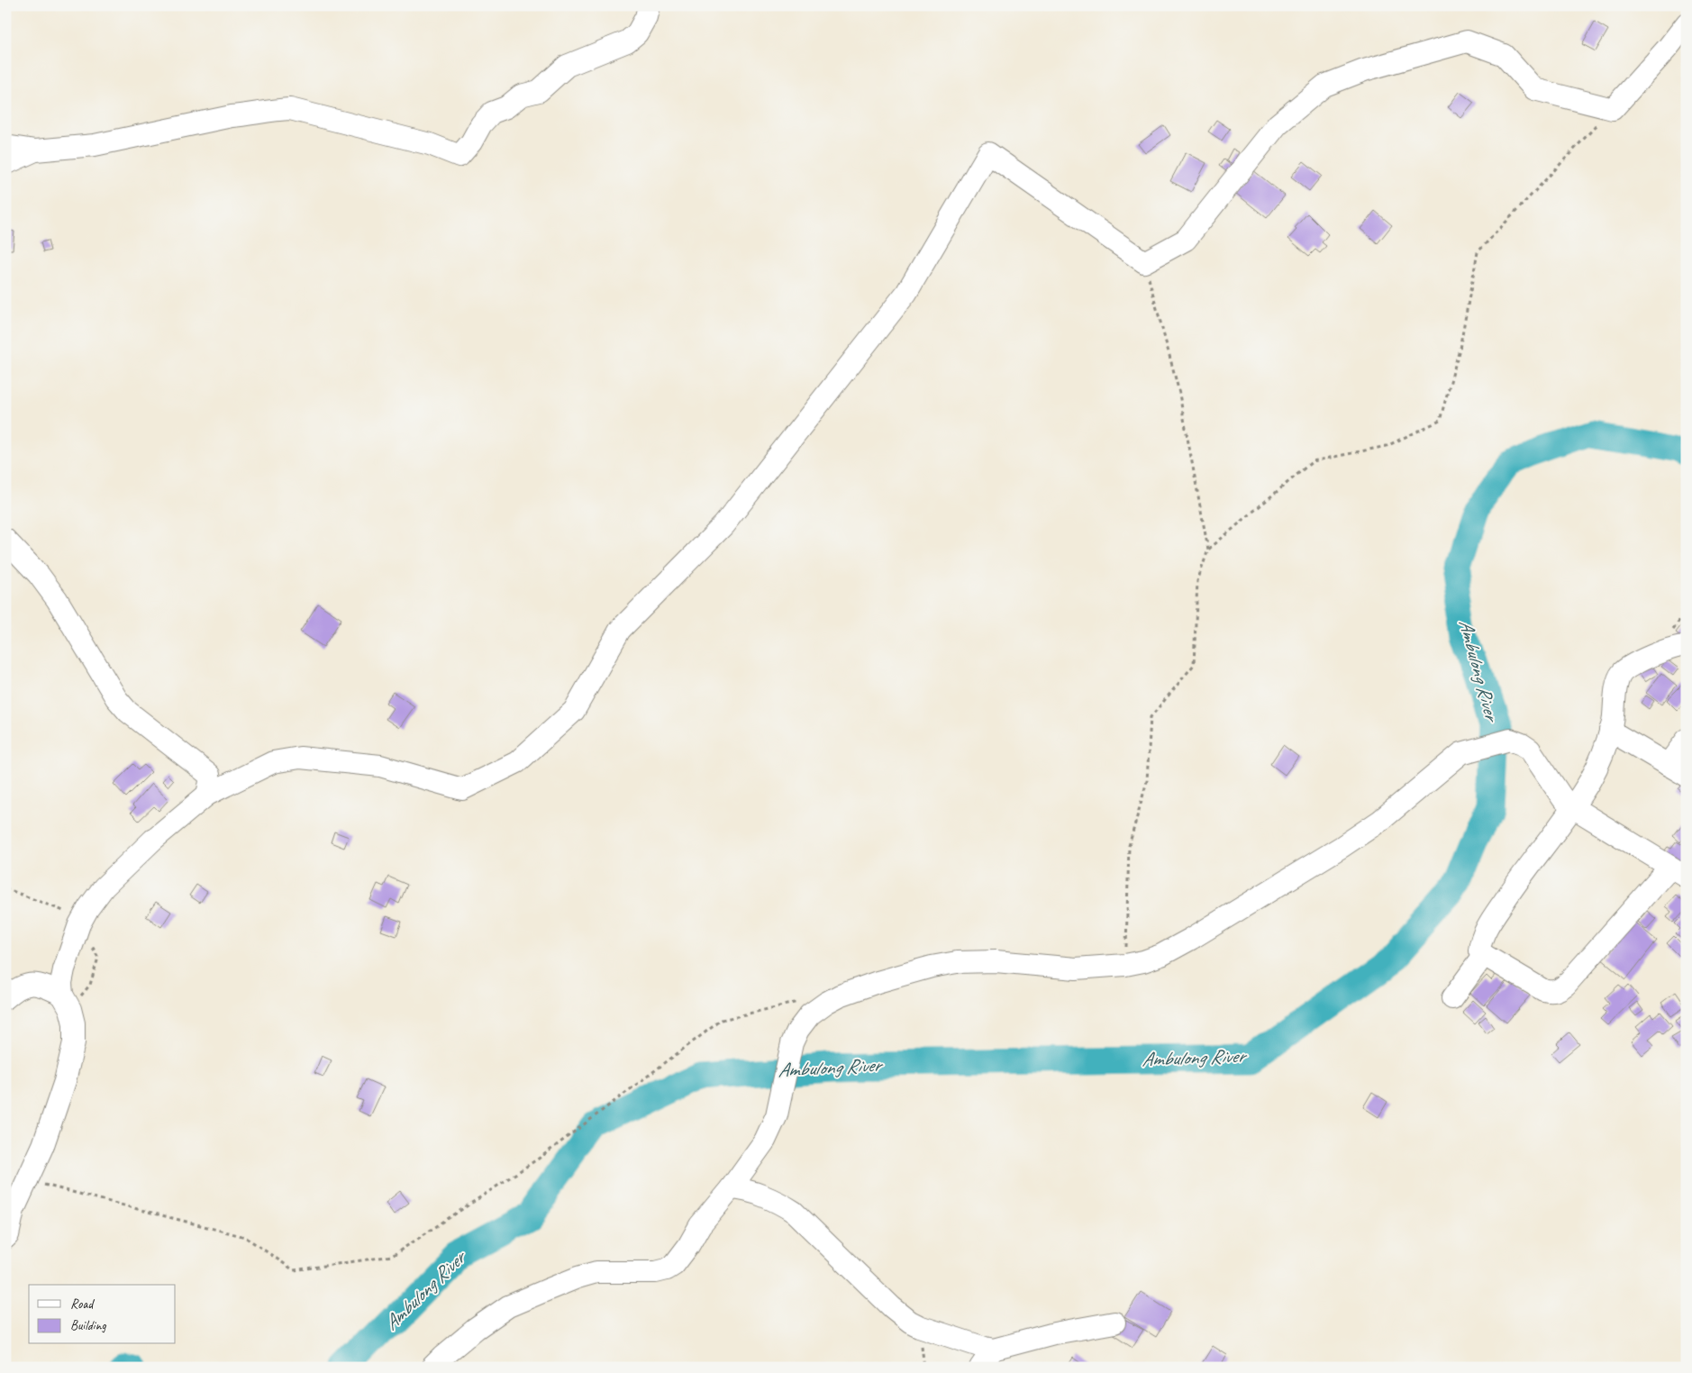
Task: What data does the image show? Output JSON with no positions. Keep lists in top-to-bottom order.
{
  "water": ["Ambulong River"],
  "legend": ["Road", "Building"]
}
